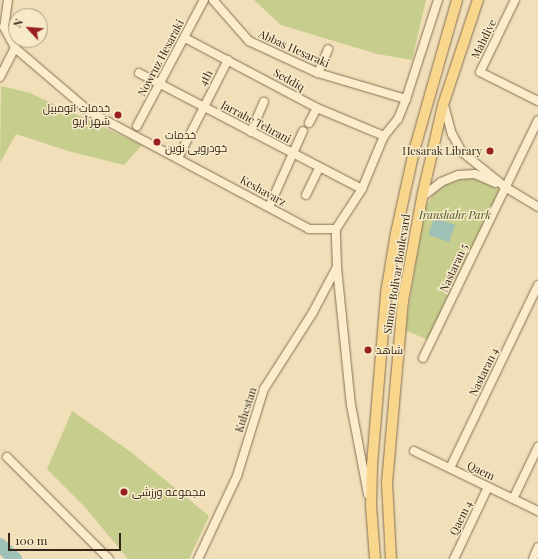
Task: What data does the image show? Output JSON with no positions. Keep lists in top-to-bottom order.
{
  "streets": {
    "main road": ["Simon Bolivar Boulevard"],
    "street": [
      "Mahdiye",
      "Abbas Hesaraki",
      "Nowruz Hesaraki",
      "4th",
      "Seddiq",
      "Jarrahe Tehrani",
      "Keshavarz",
      "Nastaran 5",
      "Nastaran 4",
      "Kuhestan",
      "Qaem",
      "Qaem 4"
    ]
  },
  "crossings": [
    ["Nowruz Hesaraki", "Seddiq"],
    ["Nowruz Hesaraki", "Jarrahe Tehrani"],
    ["4th", "Seddiq"],
    ["4th", "Jarrahe Tehrani"],
    ["4th", "Keshavarz"],
    ["Keshavarz", "Kuhestan"],
    ["Nastaran 4", "Qaem"],
    ["Qaem", "Qaem 4"]
  ],
  "parks": ["Iranshahr Park"],
  "places": [
    "خدمات اتومبیل شهر آریو",
    "خدمات خودرویی نوین",
    "Hesarak Library",
    "شاهد",
    "مجموعه ورزشی"
  ],
  "scale_bar": "100 m",
  "north": "top left"
}
